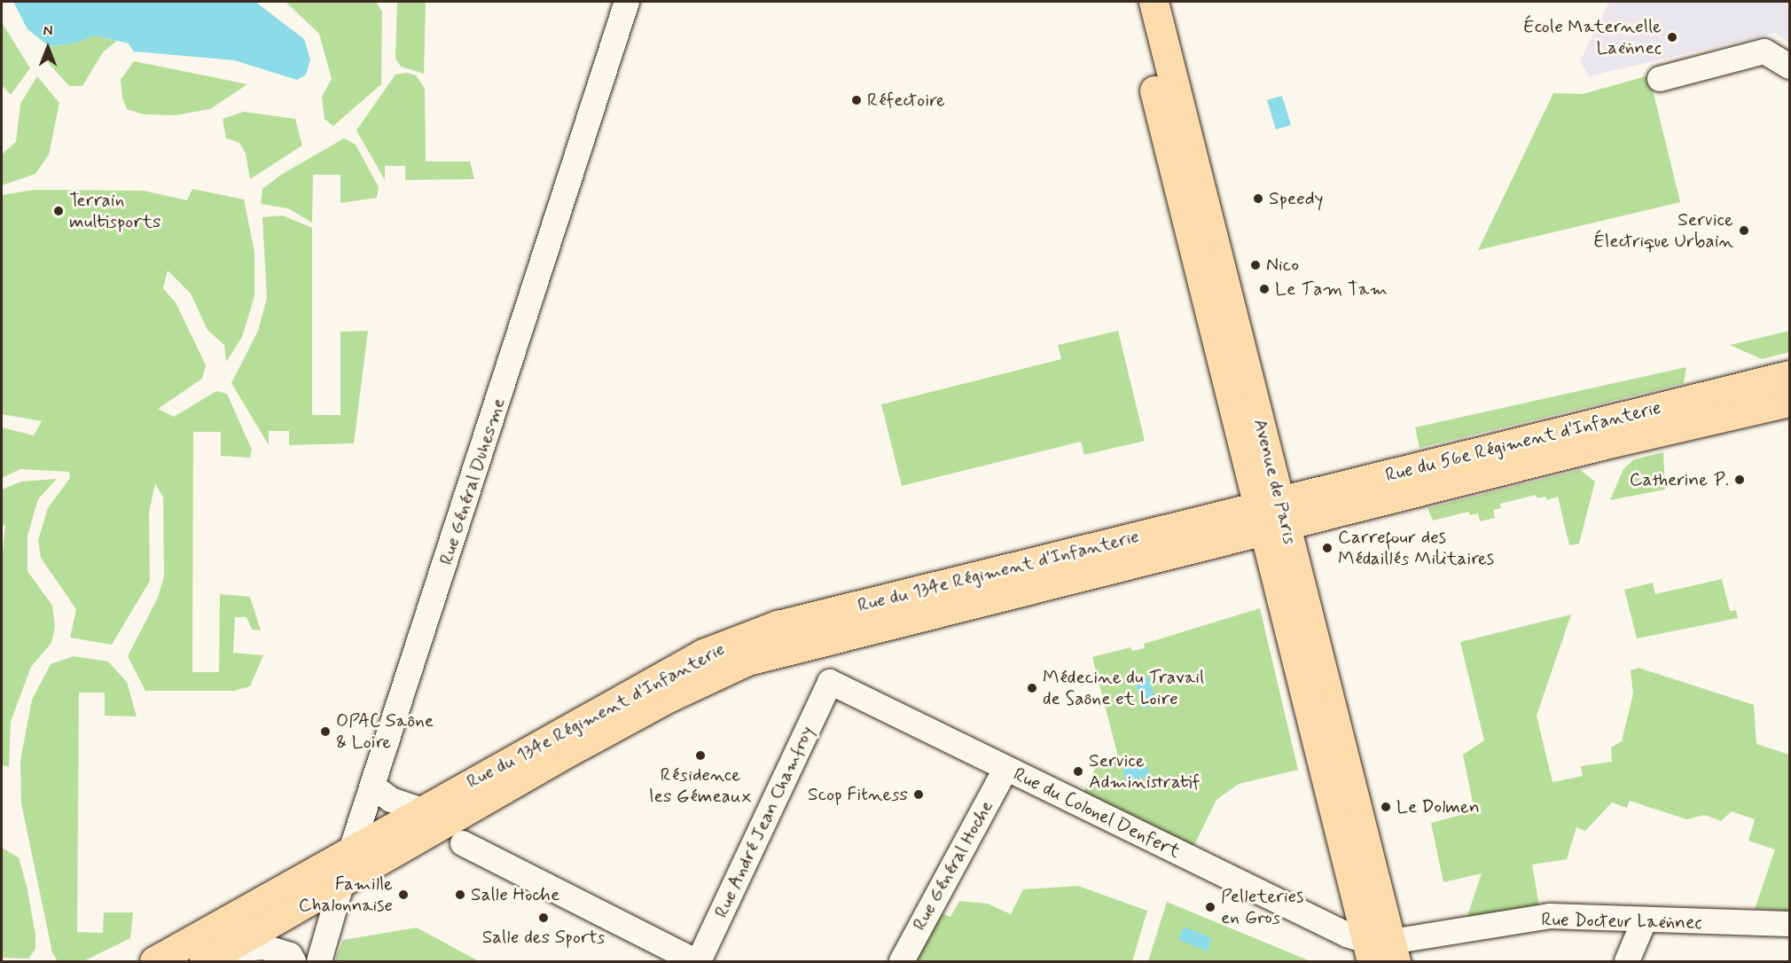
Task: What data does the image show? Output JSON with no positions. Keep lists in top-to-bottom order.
{
  "streets": {
    "main road": ["Rue du 56e Régiment d'Infanterie", "Avenue de Paris", "Rue du 134e Régiment d'Infanterie"],
    "street": [
      "Rue Général Duhesme",
      "Rue du Colonel Denfert",
      "Rue André Jean Chamfroy",
      "Rue Général Hoche",
      "Rue Docteur Laënnec"
    ]
  },
  "crossings": [
    ["Rue du 56e Régiment d'Infanterie", "Avenue de Paris"],
    ["Rue du 56e Régiment d'Infanterie", "Rue du 134e Régiment d'Infanterie"],
    ["Rue Général Duhesme", "Rue du 134e Régiment d'Infanterie"],
    ["Avenue de Paris", "Rue du 134e Régiment d'Infanterie"],
    ["Avenue de Paris", "Rue du Colonel Denfert"],
    ["Avenue de Paris", "Rue Docteur Laënnec"],
    ["Rue du Colonel Denfert", "Rue André Jean Chamfroy"],
    ["Rue du Colonel Denfert", "Rue Général Hoche"],
    ["Rue du Colonel Denfert", "Rue Docteur Laënnec"]
  ],
  "places": [
    "École Maternelle Laënnec",
    "Réfectoire",
    "Speedy",
    "Terrain multisports",
    "Service Électrique Urbain",
    "Nico",
    "Le Tam Tam",
    "Catherine P.",
    "Carrefour des Médaillés Militaires",
    "Médecine du Travail de Saône et Loire",
    "OPAC Saône & Loire",
    "Résidence les Gémeaux",
    "Service Administratif",
    "Scop Fitness",
    "Le Dolmen",
    "Famille Chalonnaise",
    "Salle Hoche",
    "Pelleteries en Gros",
    "Salle des Sports"
  ],
  "north": "top"
}
